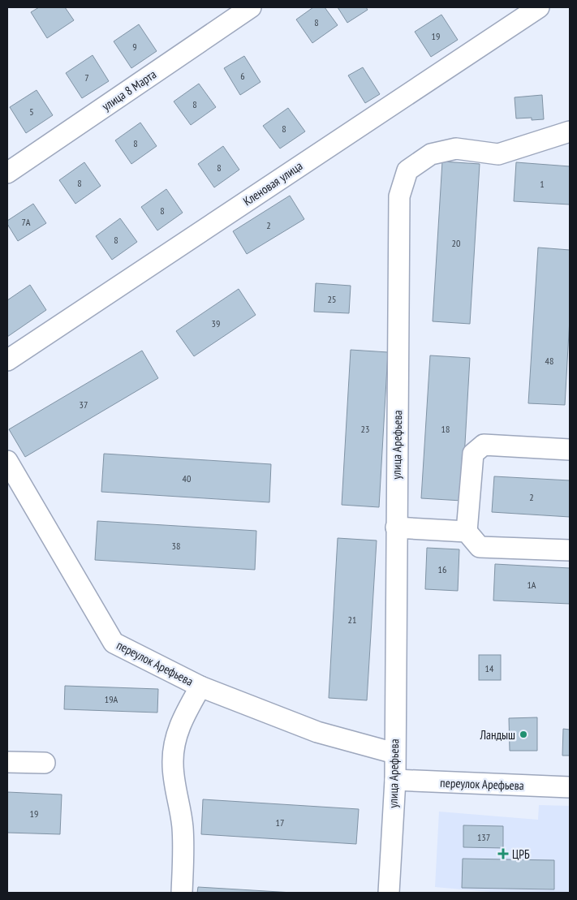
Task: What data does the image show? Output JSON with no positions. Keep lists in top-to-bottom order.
{
  "streets": {
    "street": [
      "улица 8 Марта",
      "Кленовая улица",
      "улица Арефьева",
      "переулок Арефьева"
    ]
  },
  "crossings": [
    ["улица Арефьева", "переулок Арефьева"]
  ],
  "places": {
    "other": ["Ландыш"],
    "health": ["ЦРБ"]
  },
  "house_numbers": [
    "8",
    "19",
    "9",
    "6",
    "7",
    "8",
    "5",
    "8",
    "8",
    "8",
    "8",
    "1",
    "8",
    "7А",
    "2",
    "8",
    "20",
    "25",
    "39",
    "48",
    "37",
    "23",
    "18",
    "40",
    "2",
    "38",
    "16",
    "1А",
    "21",
    "14",
    "19А",
    "19",
    "17",
    "137"
  ]
}
